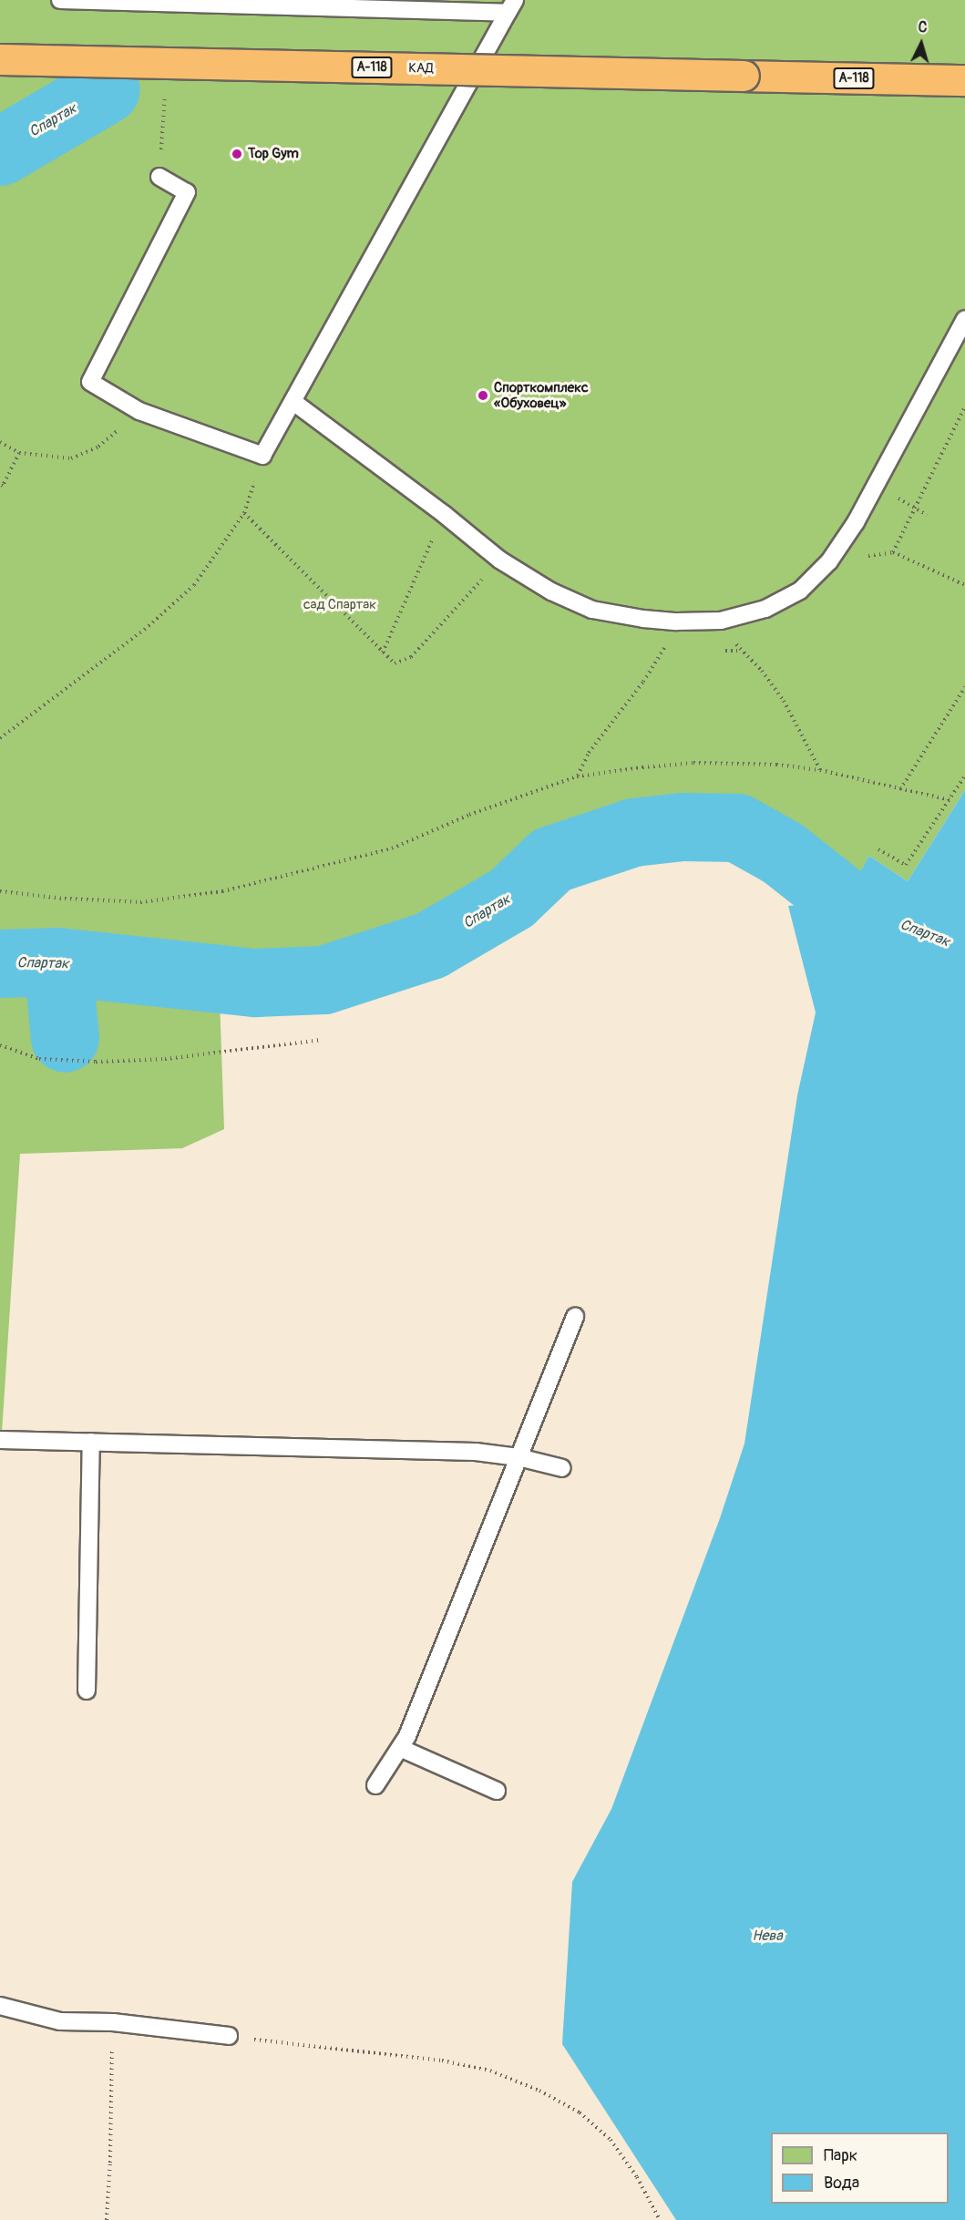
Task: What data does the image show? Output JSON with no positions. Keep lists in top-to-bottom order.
{
  "streets": {
    "highway": ["А-118", "КАД"]
  },
  "water": ["Спартак", "Нева"],
  "parks": ["сад Спартак"],
  "places": ["Top Gym", "Спорткомплекс «Обуховец»"],
  "legend": ["Парк", "Вода"],
  "north": "top"
}
